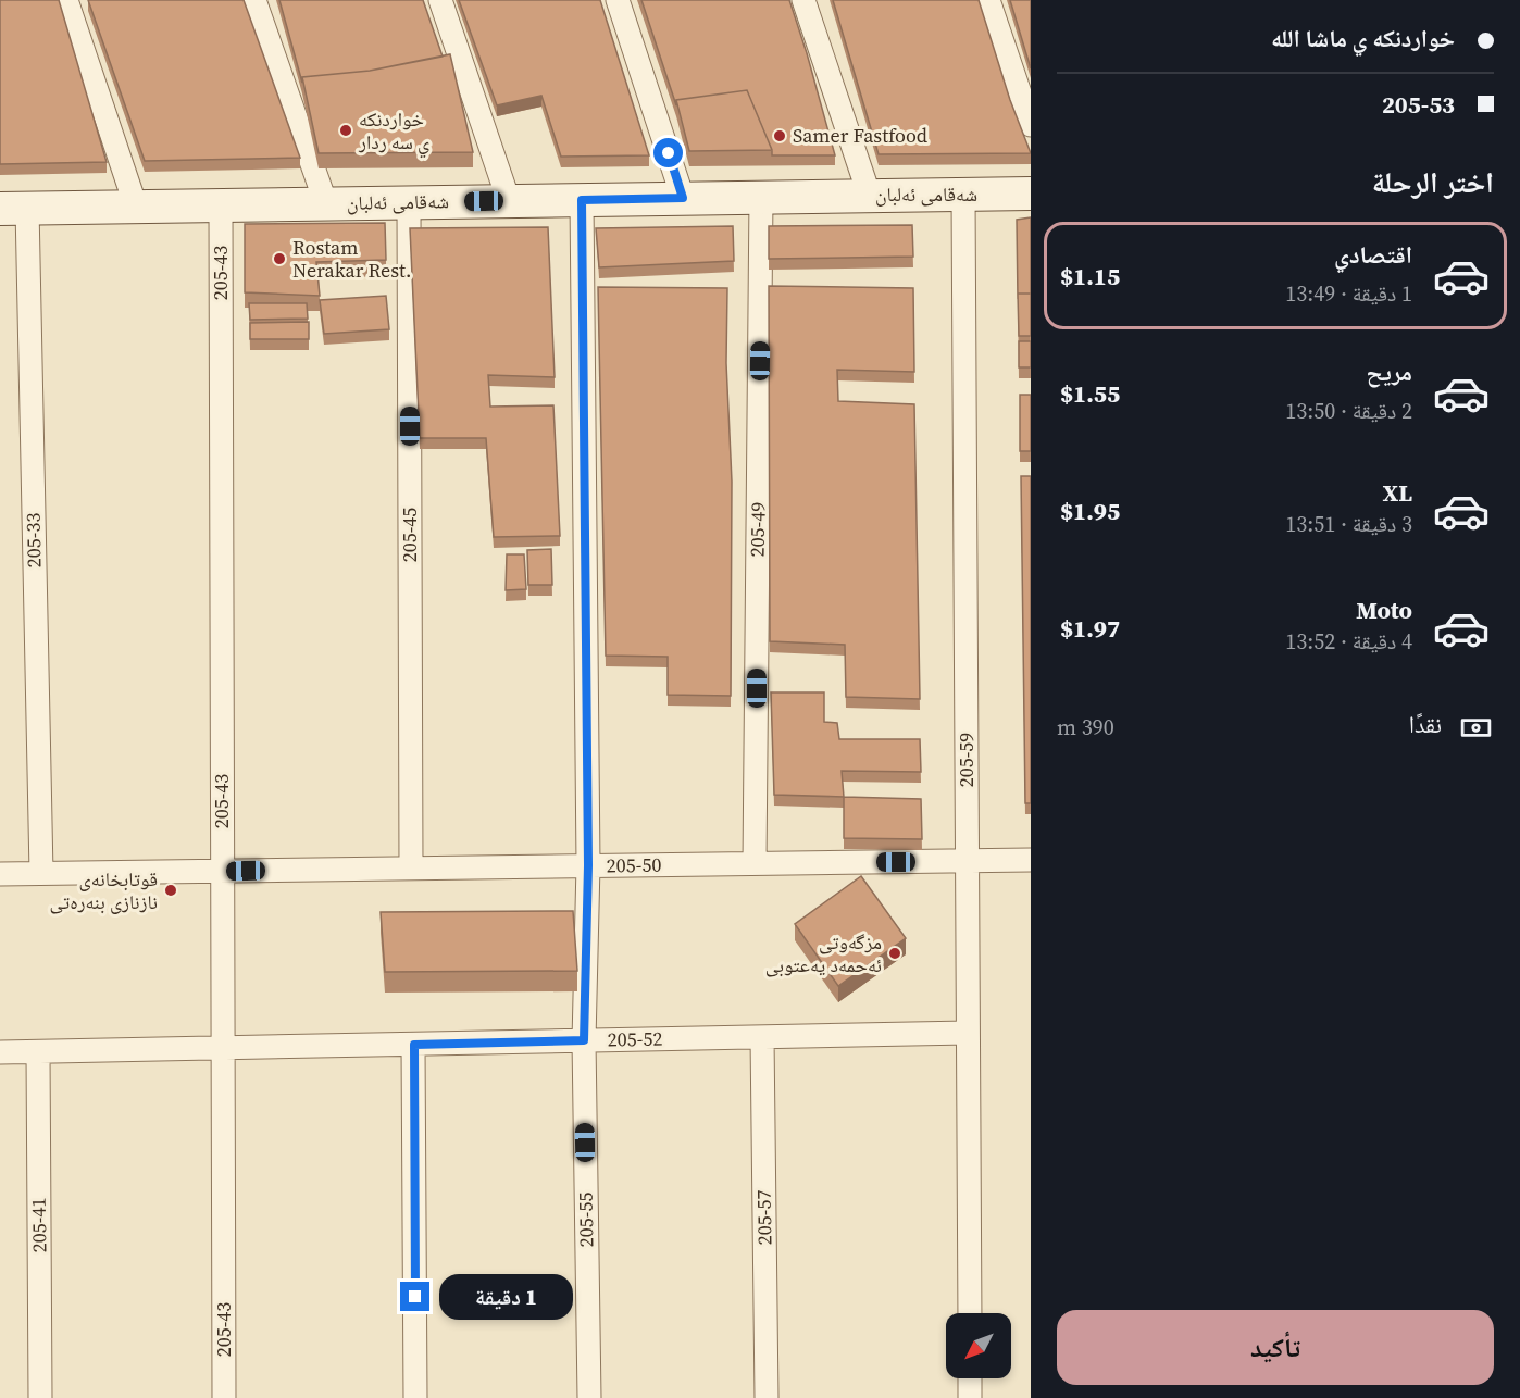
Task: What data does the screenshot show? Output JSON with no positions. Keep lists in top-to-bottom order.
{
  "streets": {
    "street": [
      "شەقامی ئەلبان",
      "205-43",
      "205-49",
      "205-45",
      "205-33",
      "205-59",
      "205-50",
      "205-52",
      "205-57",
      "205-55",
      "205-41"
    ]
  },
  "crossings": [
    ["شەقامی ئەلبان", "205-43"],
    ["شەقامی ئەلبان", "205-49"],
    ["شەقامی ئەلبان", "205-45"],
    ["شەقامی ئەلبان", "205-33"],
    ["شەقامی ئەلبان", "205-59"],
    ["شەقامی ئەلبان", "205-55"],
    ["205-43", "205-50"],
    ["205-43", "205-52"],
    ["205-49", "205-50"],
    ["205-45", "205-50"],
    ["205-33", "205-50"],
    ["205-59", "205-50"],
    ["205-59", "205-52"],
    ["205-50", "205-55"],
    ["205-52", "205-57"],
    ["205-52", "205-55"],
    ["205-52", "205-41"]
  ],
  "places": [
    "خواردنكه ي سه ردار",
    "Samer Fastfood",
    "Rostam Nerakar Rest.",
    "قوتابخانەی نازنازی بنەرەتی",
    "مزگەوتی ئەحمەد یەعتوبی"
  ],
  "north": "bottom left",
  "page": {
    "banner": ["خواردنكه ي ماشا الله", "205-53"],
    "heading": "اختر الرحلة",
    "list": [
      {
        "name": "اقتصادي",
        "note": "1 دقيقة · 13:49",
        "value": "$1.15"
      },
      {
        "name": "مريح",
        "note": "2 دقيقة · 13:50",
        "value": "$1.55"
      },
      {
        "name": "XL",
        "note": "3 دقيقة · 13:51",
        "value": "$1.95"
      },
      {
        "name": "Moto",
        "note": "4 دقيقة · 13:52",
        "value": "$1.97"
      }
    ],
    "pay": ["نقدًا", "390 m"],
    "bubble": "1 دقيقة",
    "buttons": "تأكيد"
  }
}
